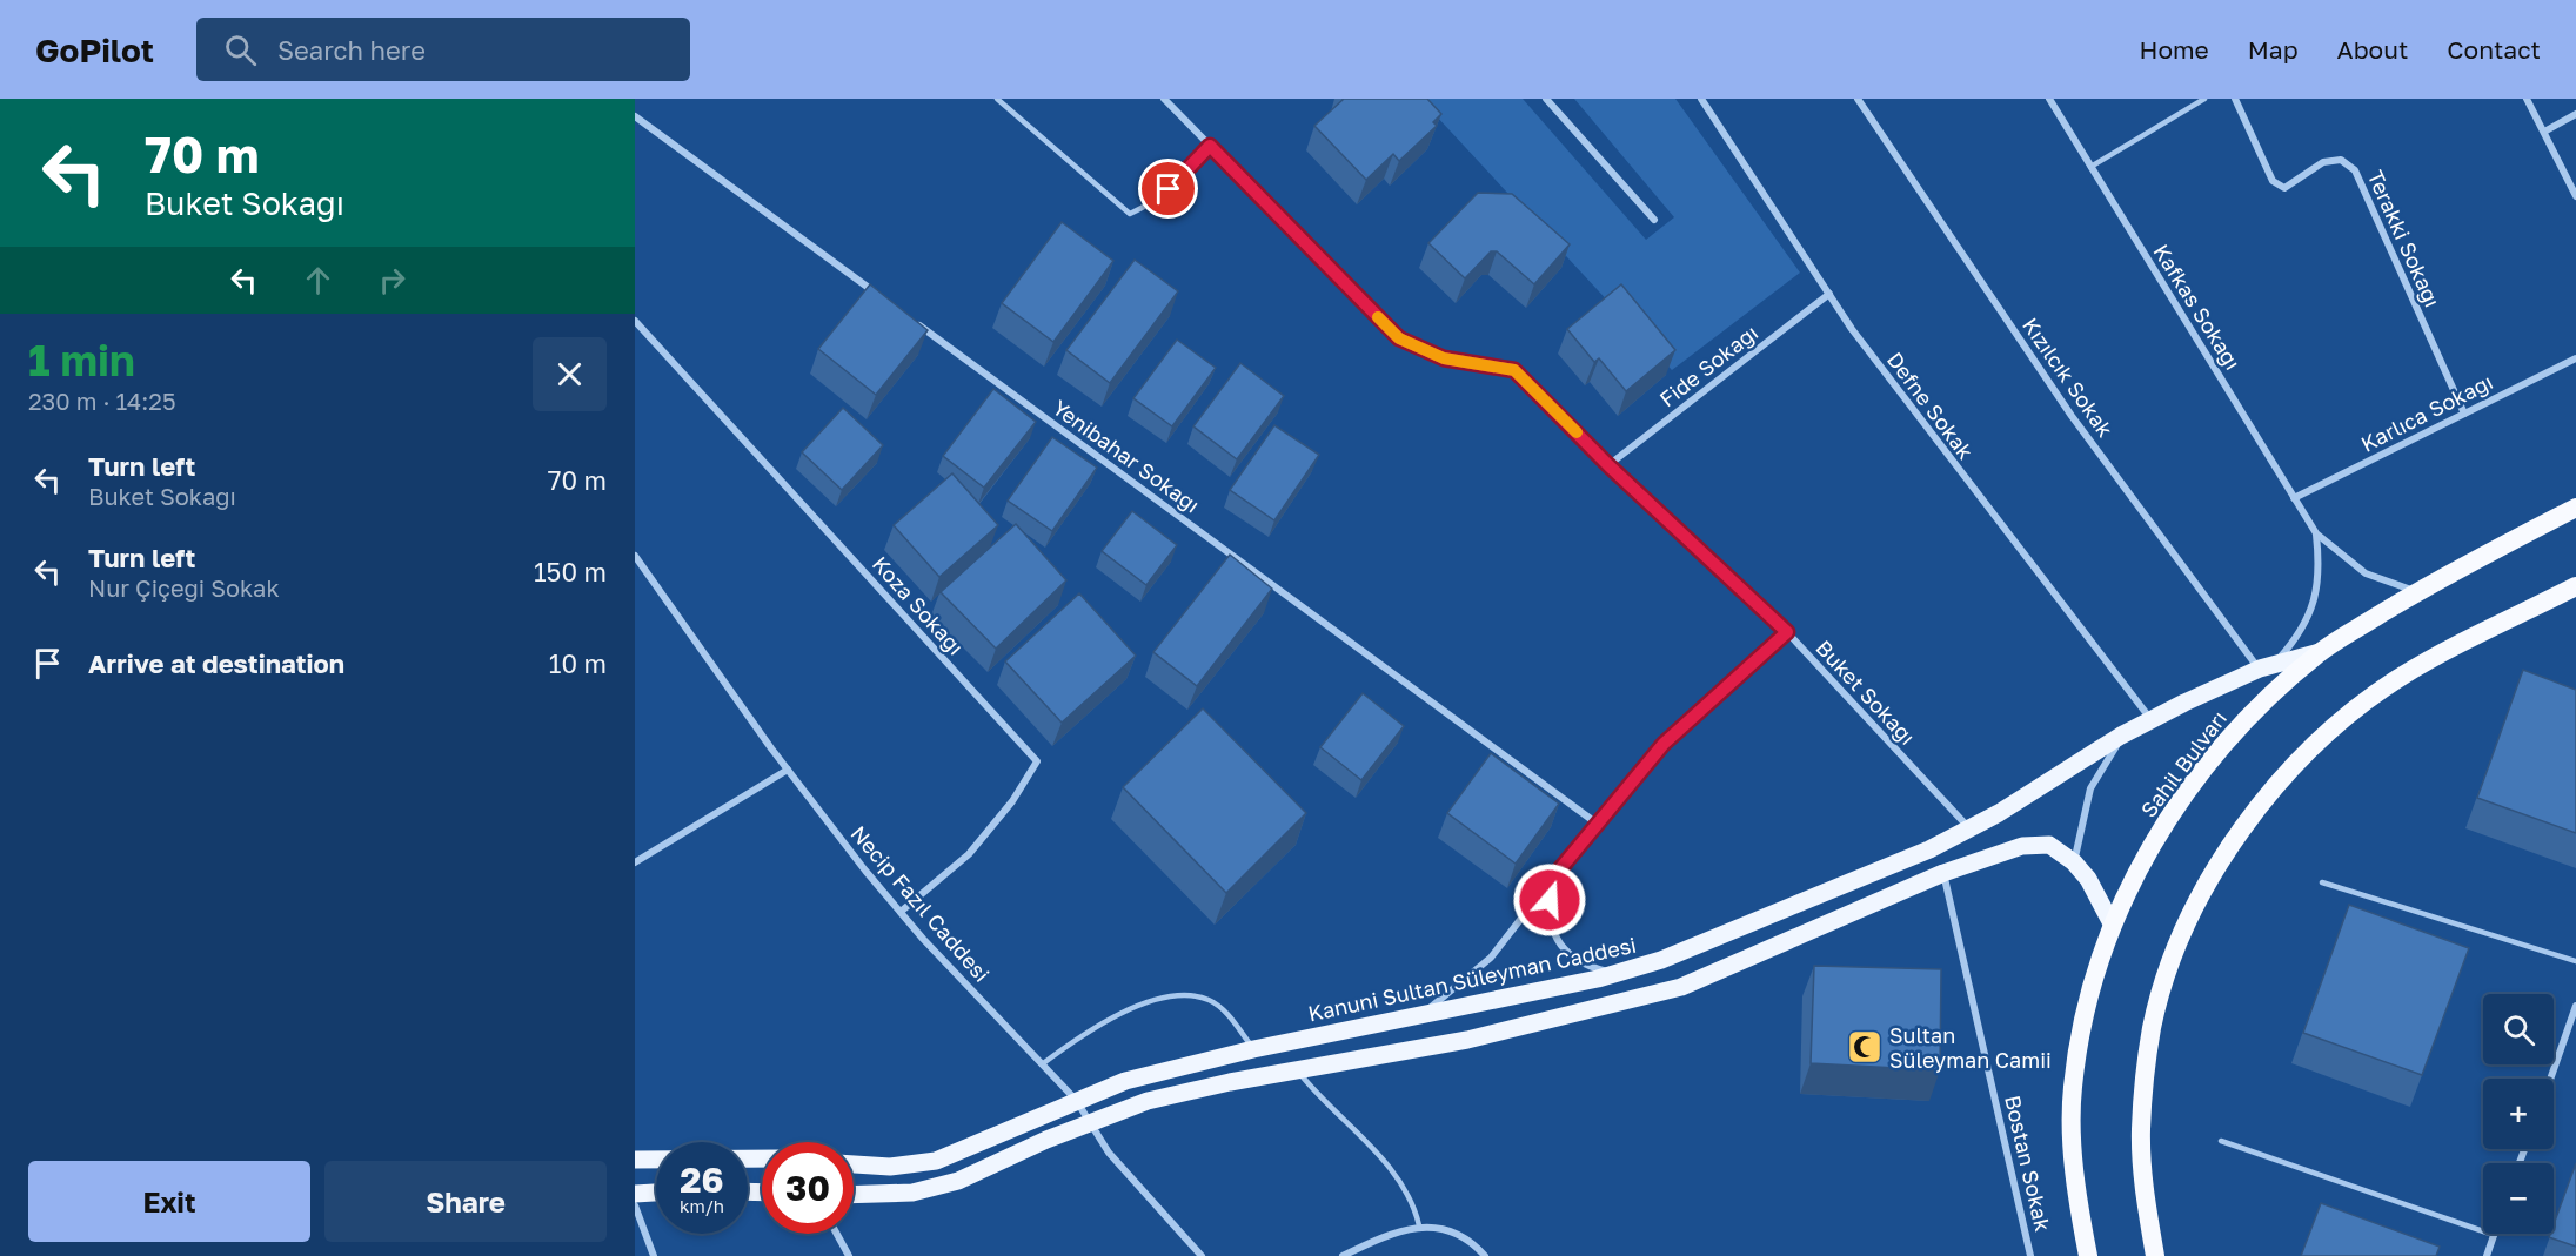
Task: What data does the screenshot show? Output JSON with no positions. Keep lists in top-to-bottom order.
{
  "streets": {
    "highway": ["Sahil Bulvarı"],
    "main road": ["Kanuni Sultan Süleyman Caddesi"],
    "street": [
      "Terakki Sokağı",
      "Kafkas Sokağı",
      "Fide Sokağı",
      "Kızılcık Sokak",
      "Defne Sokak",
      "Karlıca Sokağı",
      "Yenibahar Sokağı",
      "Koza Sokağı",
      "Buket Sokağı",
      "Necip Fazıl Caddesi",
      "Bostan Sokak"
    ]
  },
  "crossings": [
    ["Terakki Sokağı", "Karlıca Sokağı"],
    ["Kafkas Sokağı", "Karlıca Sokağı"],
    ["Fide Sokağı", "Defne Sokak"],
    ["Fide Sokağı", "Buket Sokağı"],
    ["Kızılcık Sokak", "Kanuni Sultan Süleyman Caddesi"],
    ["Defne Sokak", "Kanuni Sultan Süleyman Caddesi"],
    ["Koza Sokağı", "Necip Fazıl Caddesi"],
    ["Buket Sokağı", "Kanuni Sultan Süleyman Caddesi"],
    ["Sahil Bulvarı", "Kanuni Sultan Süleyman Caddesi"],
    ["Necip Fazıl Caddesi", "Kanuni Sultan Süleyman Caddesi"]
  ],
  "places": {
    "mosque": ["Sultan Süleyman Camii"]
  },
  "page": {
    "header": "GoPilot",
    "search": "Search here",
    "nav": [
      "Home",
      "Map",
      "About",
      "Contact"
    ],
    "turn": ["70 m", "Buket Sokağı"],
    "heading": ["1 min", "230 m · 14:25"],
    "list": [
      {
        "name": "Turn left",
        "note": "Buket Sokağı",
        "value": "70 m"
      },
      {
        "name": "Turn left",
        "note": "Nur Çiçeği Sokak",
        "value": "150 m"
      },
      {
        "name": "Arrive at destination",
        "value": "10 m"
      }
    ],
    "map_buttons": ["+", "−"],
    "speed": "26 km/h",
    "limit": "30",
    "buttons": ["Exit", "Share"]
  }
}
